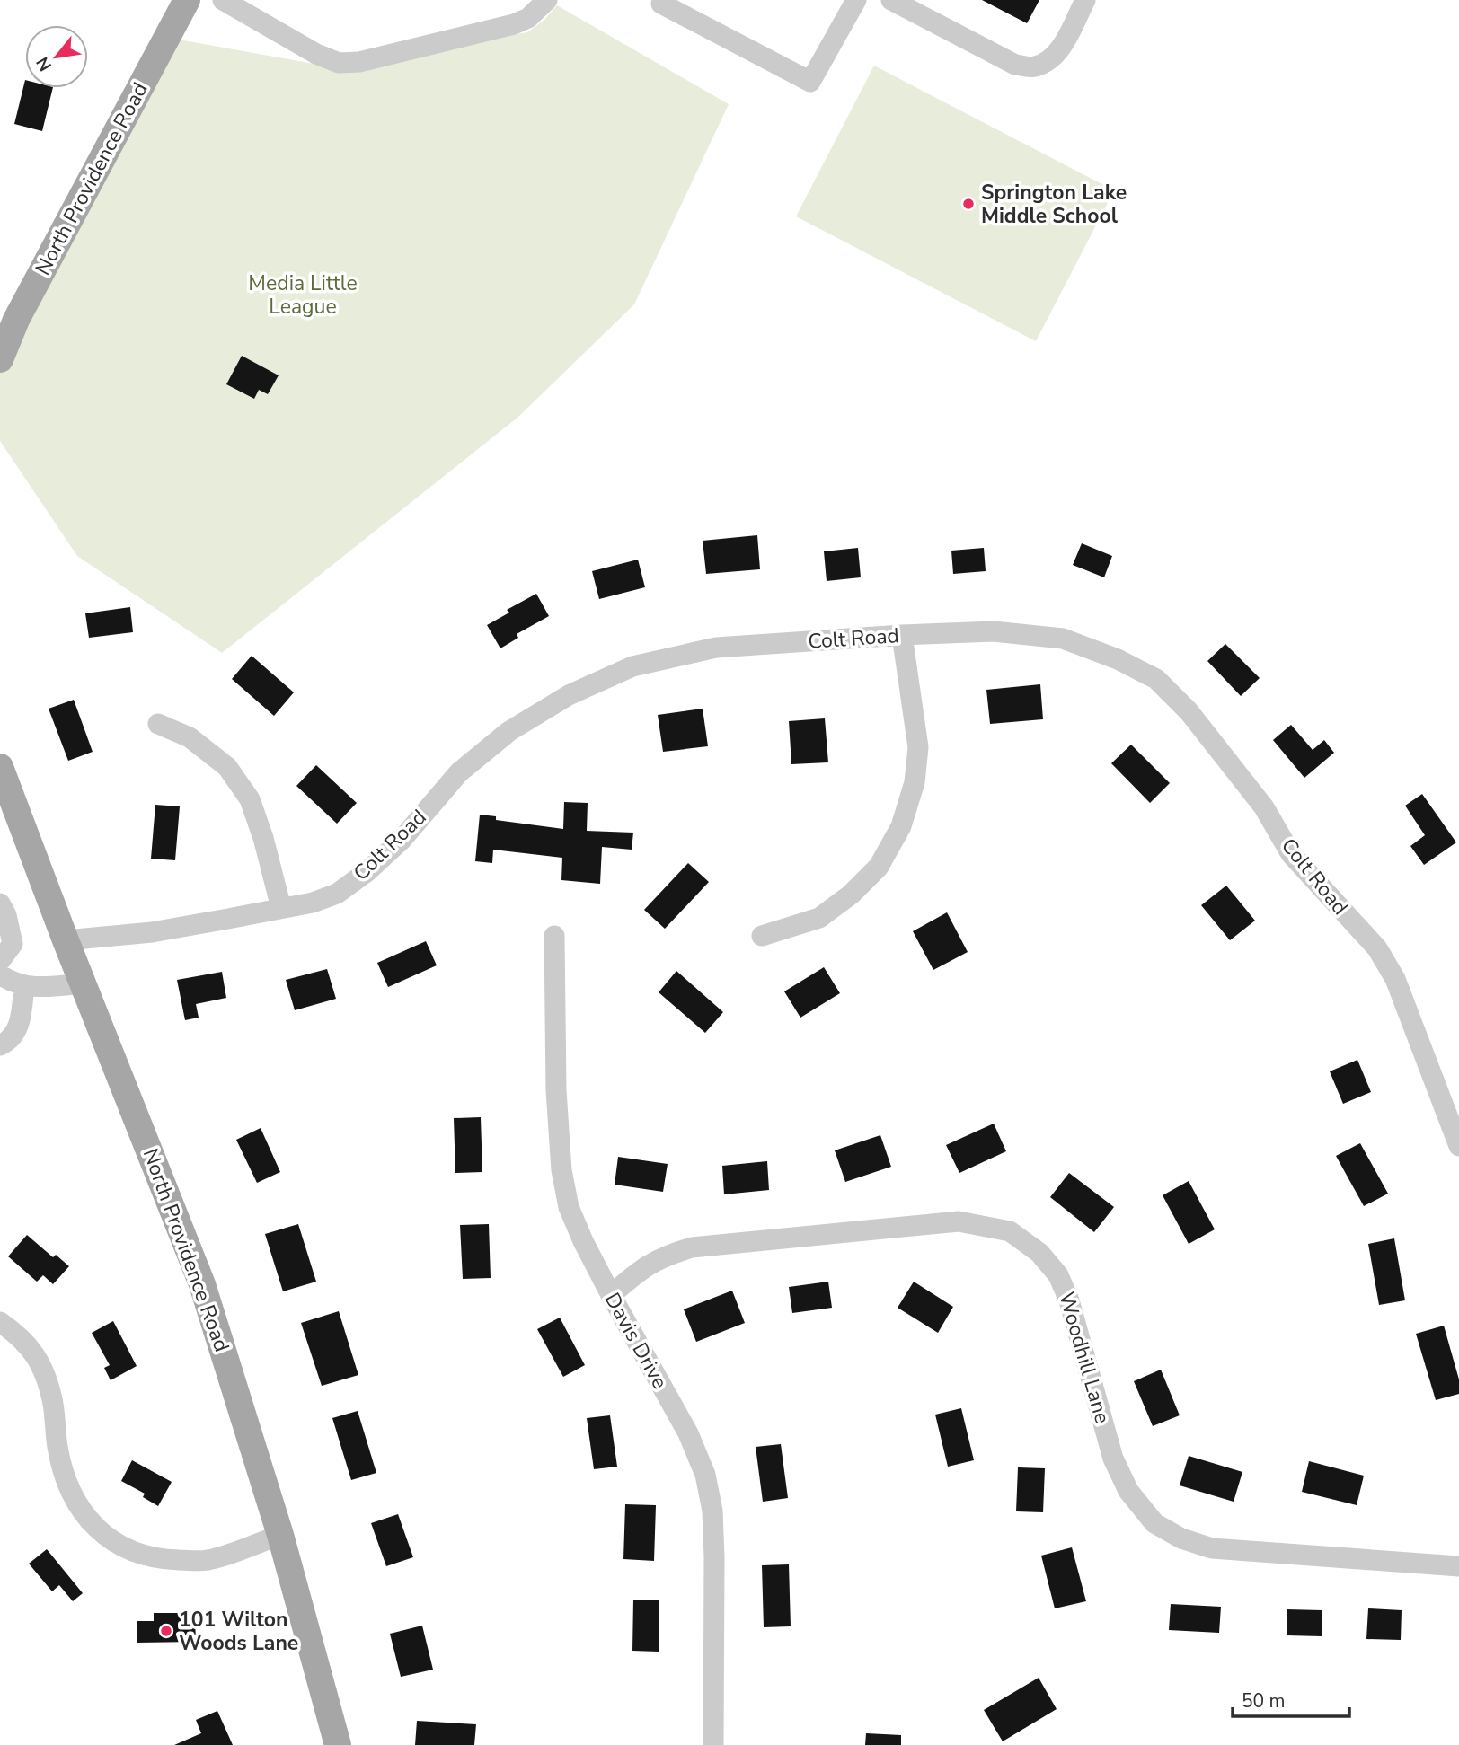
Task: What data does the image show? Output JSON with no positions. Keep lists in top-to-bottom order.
{
  "streets": {
    "main road": ["North Providence Road"],
    "street": ["Colt Road", "Davis Drive", "Woodhill Lane"]
  },
  "crossings": [
    ["North Providence Road", "Colt Road"],
    ["Davis Drive", "Woodhill Lane"]
  ],
  "parks": ["Media Little League"],
  "places": ["Springton Lake Middle School", "101 Wilton Woods Lane"],
  "scale_bar": "50 m",
  "north": "bottom left"
}
